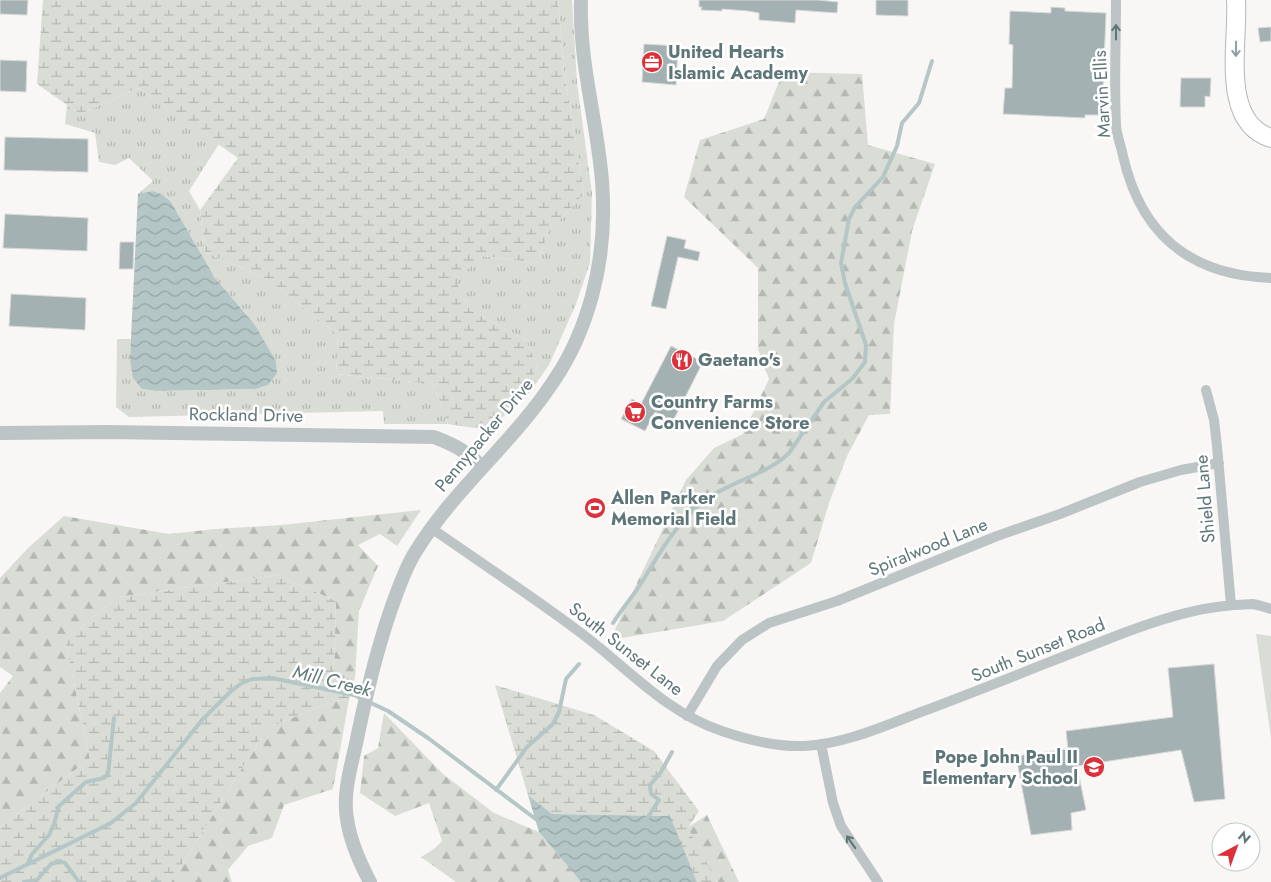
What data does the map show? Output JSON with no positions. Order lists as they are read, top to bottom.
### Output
{
  "streets": {
    "street": [
      "Marvin Ellis",
      "Rockland Drive",
      "Pennypacker Drive",
      "Shield Lane",
      "Spiralwood Lane",
      "South Sunset Lane",
      "South Sunset Road"
    ]
  },
  "crossings": [
    ["Rockland Drive", "Pennypacker Drive"],
    ["Pennypacker Drive", "South Sunset Lane"],
    ["Shield Lane", "Spiralwood Lane"],
    ["Shield Lane", "South Sunset Road"],
    ["Spiralwood Lane", "South Sunset Lane"],
    ["South Sunset Lane", "South Sunset Road"]
  ],
  "one_way": ["Marvin Ellis"],
  "water": ["Mill Creek"],
  "places": {
    "office": ["United Hearts Islamic Academy"],
    "restaurant": ["Gaetano's"],
    "supermarket": ["Country Farms Convenience Store"],
    "sports": ["Allen Parker Memorial Field"],
    "school or university": ["Pope John Paul II Elementary School"]
  },
  "north": "top right"
}
